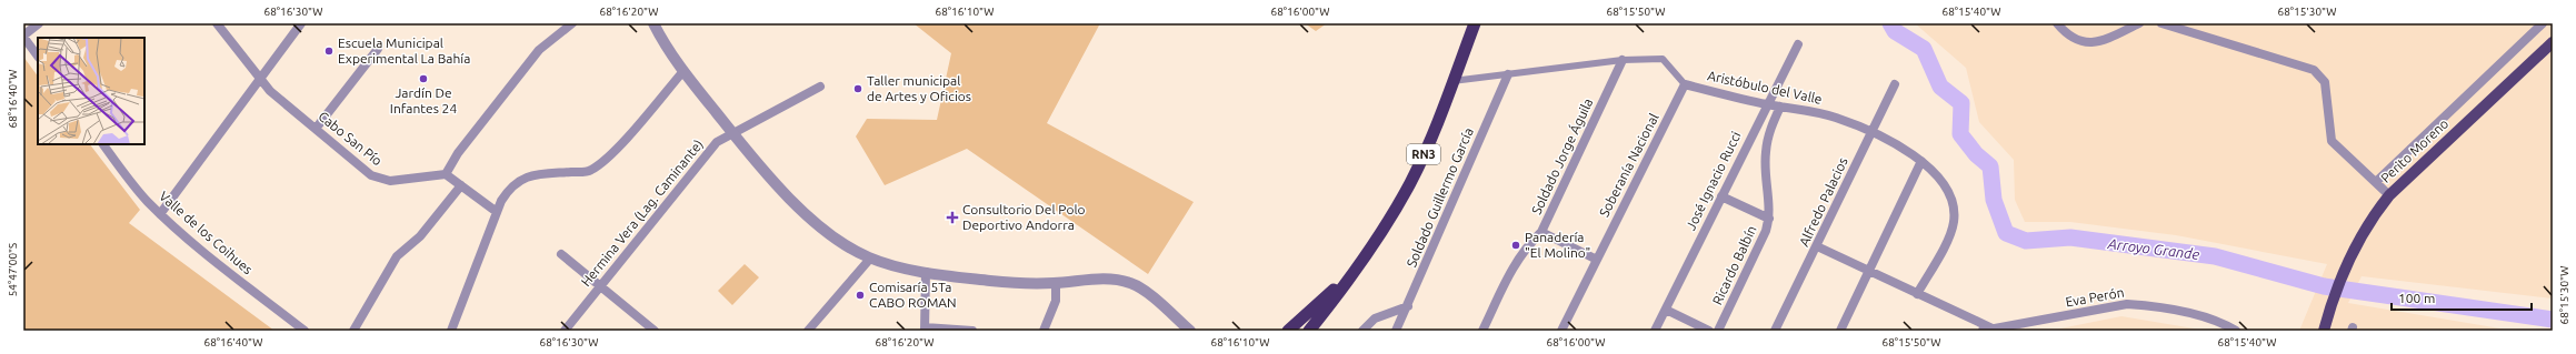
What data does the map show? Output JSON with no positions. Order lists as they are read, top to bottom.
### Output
{
  "streets": {
    "highway": ["RN3"],
    "main road": ["Perito Moreno"],
    "street": [
      "Aristóbulo del Valle",
      "Cabo San Pío",
      "Soldado Jorge Águila",
      "Soberanía Nacional",
      "José Ignacio Rucci",
      "Soldado Guillermo García",
      "Alfredo Palacios",
      "Hermina Vera (Lag. Caminante)",
      "Valle de los Coihues",
      "Ricardo Balbín",
      "Eva Perón"
    ]
  },
  "crossings": [
    ["Aristóbulo del Valle", "Soberanía Nacional"],
    ["Aristóbulo del Valle", "José Ignacio Rucci"],
    ["Aristóbulo del Valle", "Alfredo Palacios"],
    ["Aristóbulo del Valle", "Ricardo Balbín"]
  ],
  "water": ["Arroyo Grande"],
  "places": {
    "other": [
      "Escuela Municipal Experimental La Bahía",
      "Jardín De Infantes 24",
      "Taller municipal de Artes y Oficios",
      "Panadería \"El Molino\"",
      "Comisaría 5Ta CABO ROMAN"
    ],
    "health": ["Consultorio Del Polo Deportivo Andorra"]
  },
  "scale_bar": "100 m",
  "coordinates": [
    "68°16'30\"W",
    "68°16'20\"W",
    "68°16'10\"W",
    "68°16'00\"W",
    "68°15'50\"W",
    "68°15'40\"W",
    "68°15'30\"W",
    "68°16'40\"W",
    "54°47'00\"S"
  ]
}
